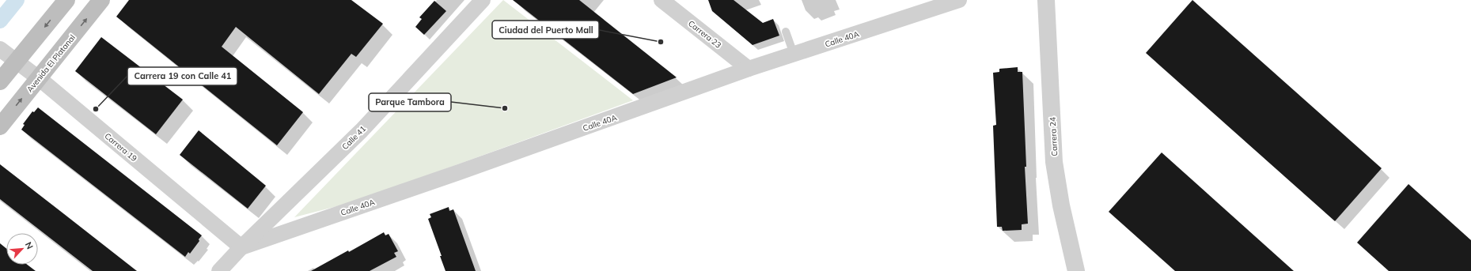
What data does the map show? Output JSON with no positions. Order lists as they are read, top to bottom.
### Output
{
  "streets": {
    "main road": ["Avenida El Platanal"],
    "street": [
      "Carrera 23",
      "Calle 40A",
      "Carrera 24",
      "Calle 41",
      "Carrera 19"
    ]
  },
  "crossings": [
    ["Carrera 23", "Calle 40A"],
    ["Calle 40A", "Calle 41"],
    ["Calle 40A", "Carrera 19"],
    ["Avenida El Platanal", "Carrera 19"],
    ["Calle 41", "Carrera 19"]
  ],
  "places": ["Ciudad del Puerto Mall", "Parque Tambora", "Carrera 19 con Calle 41"],
  "north": "top right"
}
